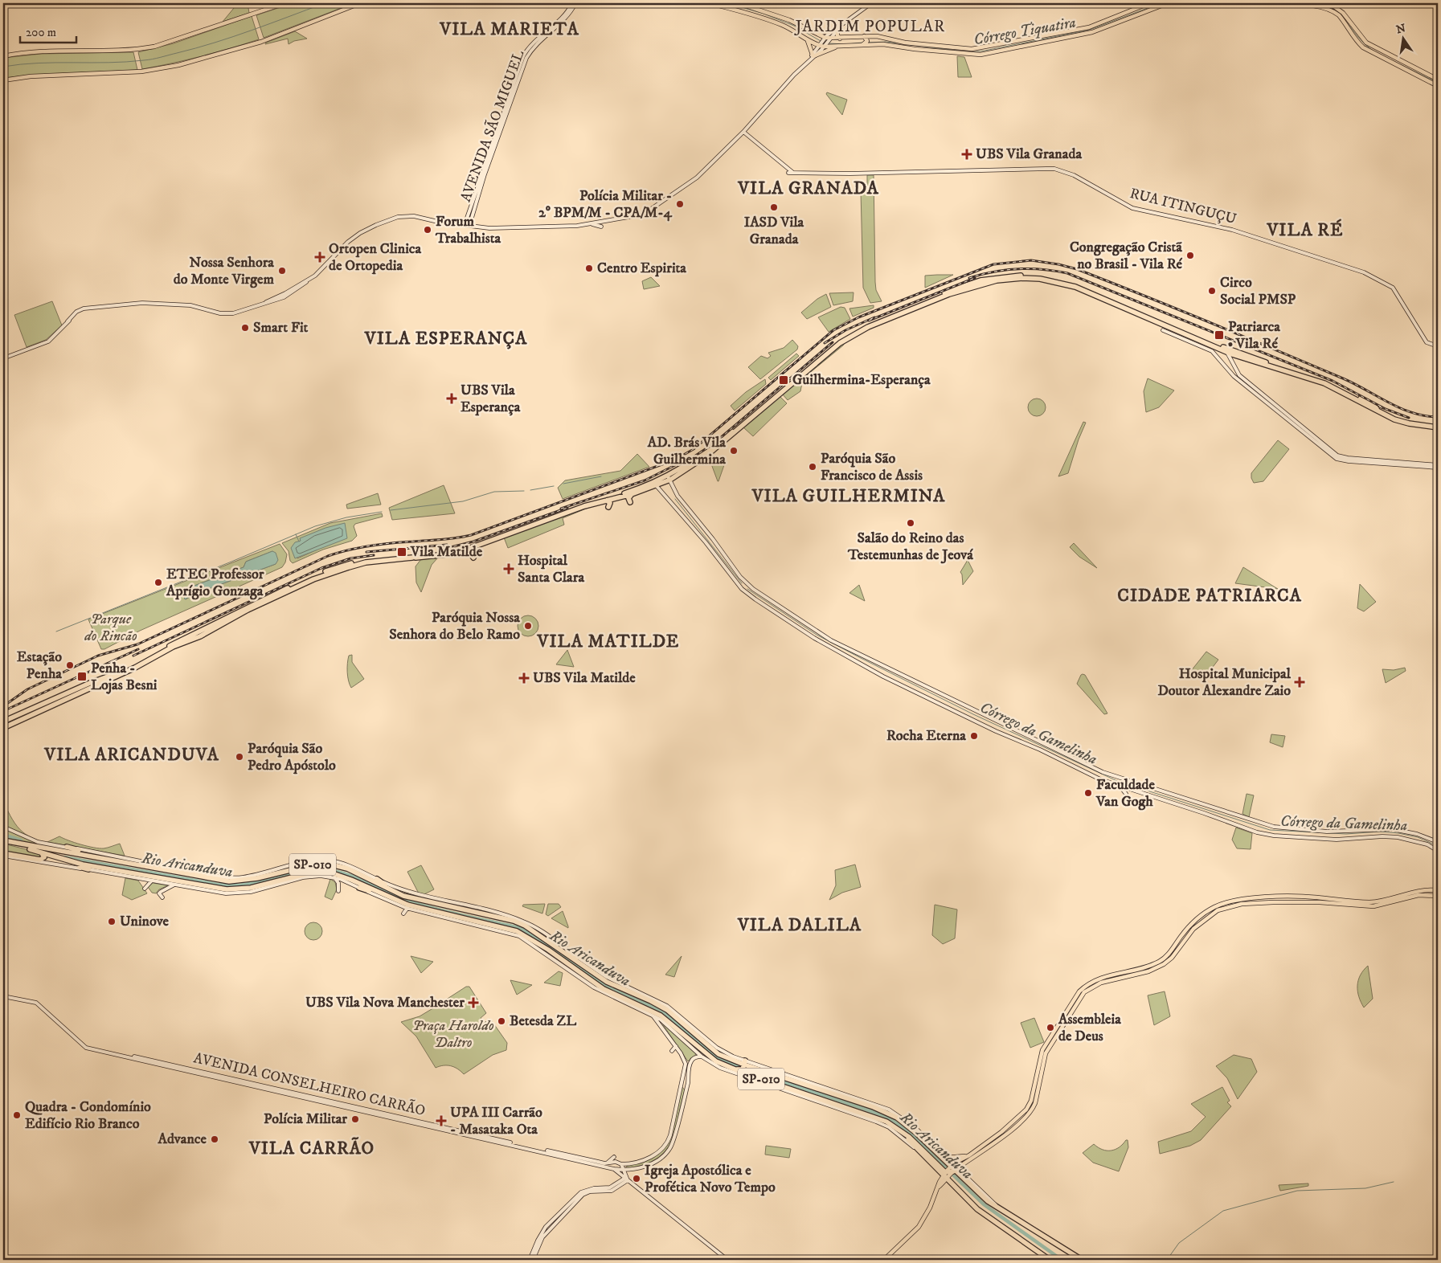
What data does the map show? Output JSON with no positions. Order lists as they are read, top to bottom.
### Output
{
  "streets": {
    "highway": ["SP-010"],
    "main road": ["AVENIDA SÃO MIGUEL", "RUA ITINGUÇU", "AVENIDA CONSELHEIRO CARRÃO"]
  },
  "districts": [
    "JARDIM POPULAR",
    "VILA MARIETA",
    "VILA GRANADA",
    "VILA RÉ",
    "VILA ESPERANÇA",
    "VILA GUILHERMINA",
    "CIDADE PATRIARCA",
    "VILA MATILDE",
    "VILA ARICANDUVA",
    "VILA DALILA",
    "VILA CARRÃO"
  ],
  "water": ["Córrego Tiquatira", "Córrego da Gamelinha", "Rio Aricanduva"],
  "parks": ["Parque do Rincão", "Praça Haroldo Daltro"],
  "places": {
    "health": [
      "UBS Vila Granada",
      "Ortopen Clinica de Ortopedia",
      "UBS Vila Esperança",
      "Hospital Santa Clara",
      "UBS Vila Matilde",
      "Hospital Municipal Doutor Alexandre Zaio",
      "UBS Vila Nova Manchester",
      "UPA III Carrão - Masataka Ota"
    ],
    "other": [
      "Polícia Militar - 2º BPM/M - CPA/M-4",
      "IASD Vila Granada",
      "Forum Trabalhista",
      "Congregação Cristã no Brasil - Vila Ré",
      "Centro Espirita",
      "Nossa Senhora do Monte Virgem",
      "Circo Social PMSP",
      "Smart Fit",
      "AD. Brás Vila Guilhermina",
      "Paróquia São Francisco de Assis",
      "Salão do Reino das Testemunhas de Jeová",
      "ETEC Professor Aprígio Gonzaga",
      "Paróquia Nossa Senhora do Belo Ramo",
      "Estação Penha",
      "Rocha Eterna",
      "Paróquia São Pedro Apóstolo",
      "Faculdade Van Gogh",
      "Uninove",
      "Betesda ZL",
      "Assembleia de Deus",
      "Quadra - Condomínio Edifício Rio Branco",
      "Polícia Militar",
      "Advance",
      "Igreja Apostólica e Profética Novo Tempo"
    ],
    "transit": [
      "Patriarca • Vila Ré",
      "Guilhermina-Esperança",
      "Vila Matilde",
      "Penha - Lojas Besni"
    ]
  },
  "scale_bar": "200 m",
  "north": "top"
}
